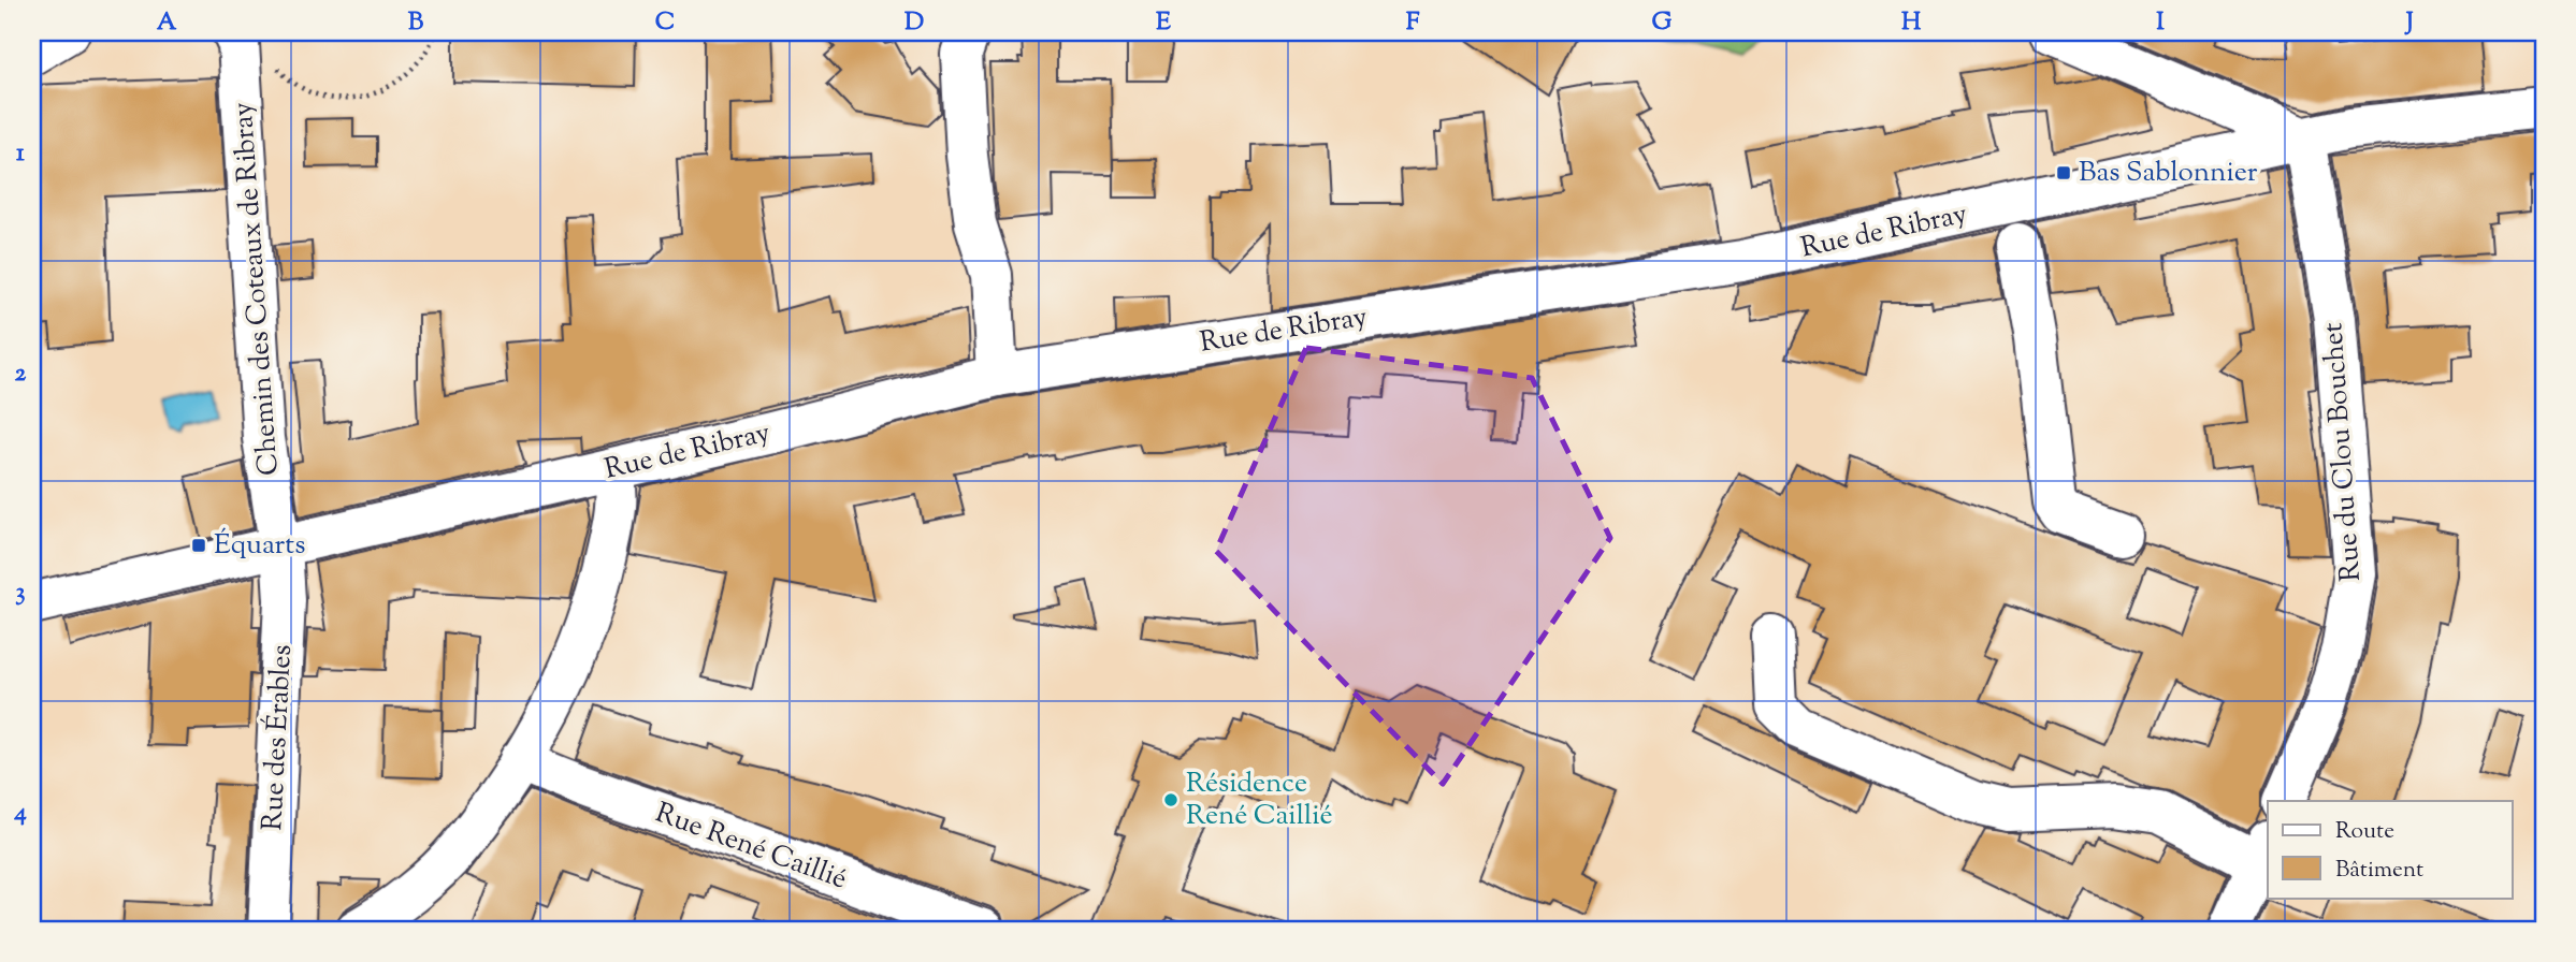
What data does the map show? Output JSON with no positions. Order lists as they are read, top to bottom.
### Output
{
  "streets": {
    "street": [
      "Rue de Ribray",
      "Chemin des Coteaux de Ribray",
      "Rue du Clou Bouchet",
      "Rue des Érables",
      "Rue René Caillié"
    ]
  },
  "crossings": [
    ["Rue de Ribray", "Chemin des Coteaux de Ribray"],
    ["Rue de Ribray", "Rue du Clou Bouchet"],
    ["Rue de Ribray", "Rue des Érables"],
    ["Chemin des Coteaux de Ribray", "Rue des Érables"]
  ],
  "places": {
    "transit": ["Bas Sablonnier", "Équarts"],
    "other": ["Résidence René Caillié"]
  },
  "legend": ["Route", "Bâtiment"],
  "grid": {
    "columns": [
      "A",
      "B",
      "C",
      "D",
      "E",
      "F",
      "G",
      "H",
      "I",
      "J"
    ],
    "rows": [
      "1",
      "2",
      "3",
      "4"
    ]
  }
}
